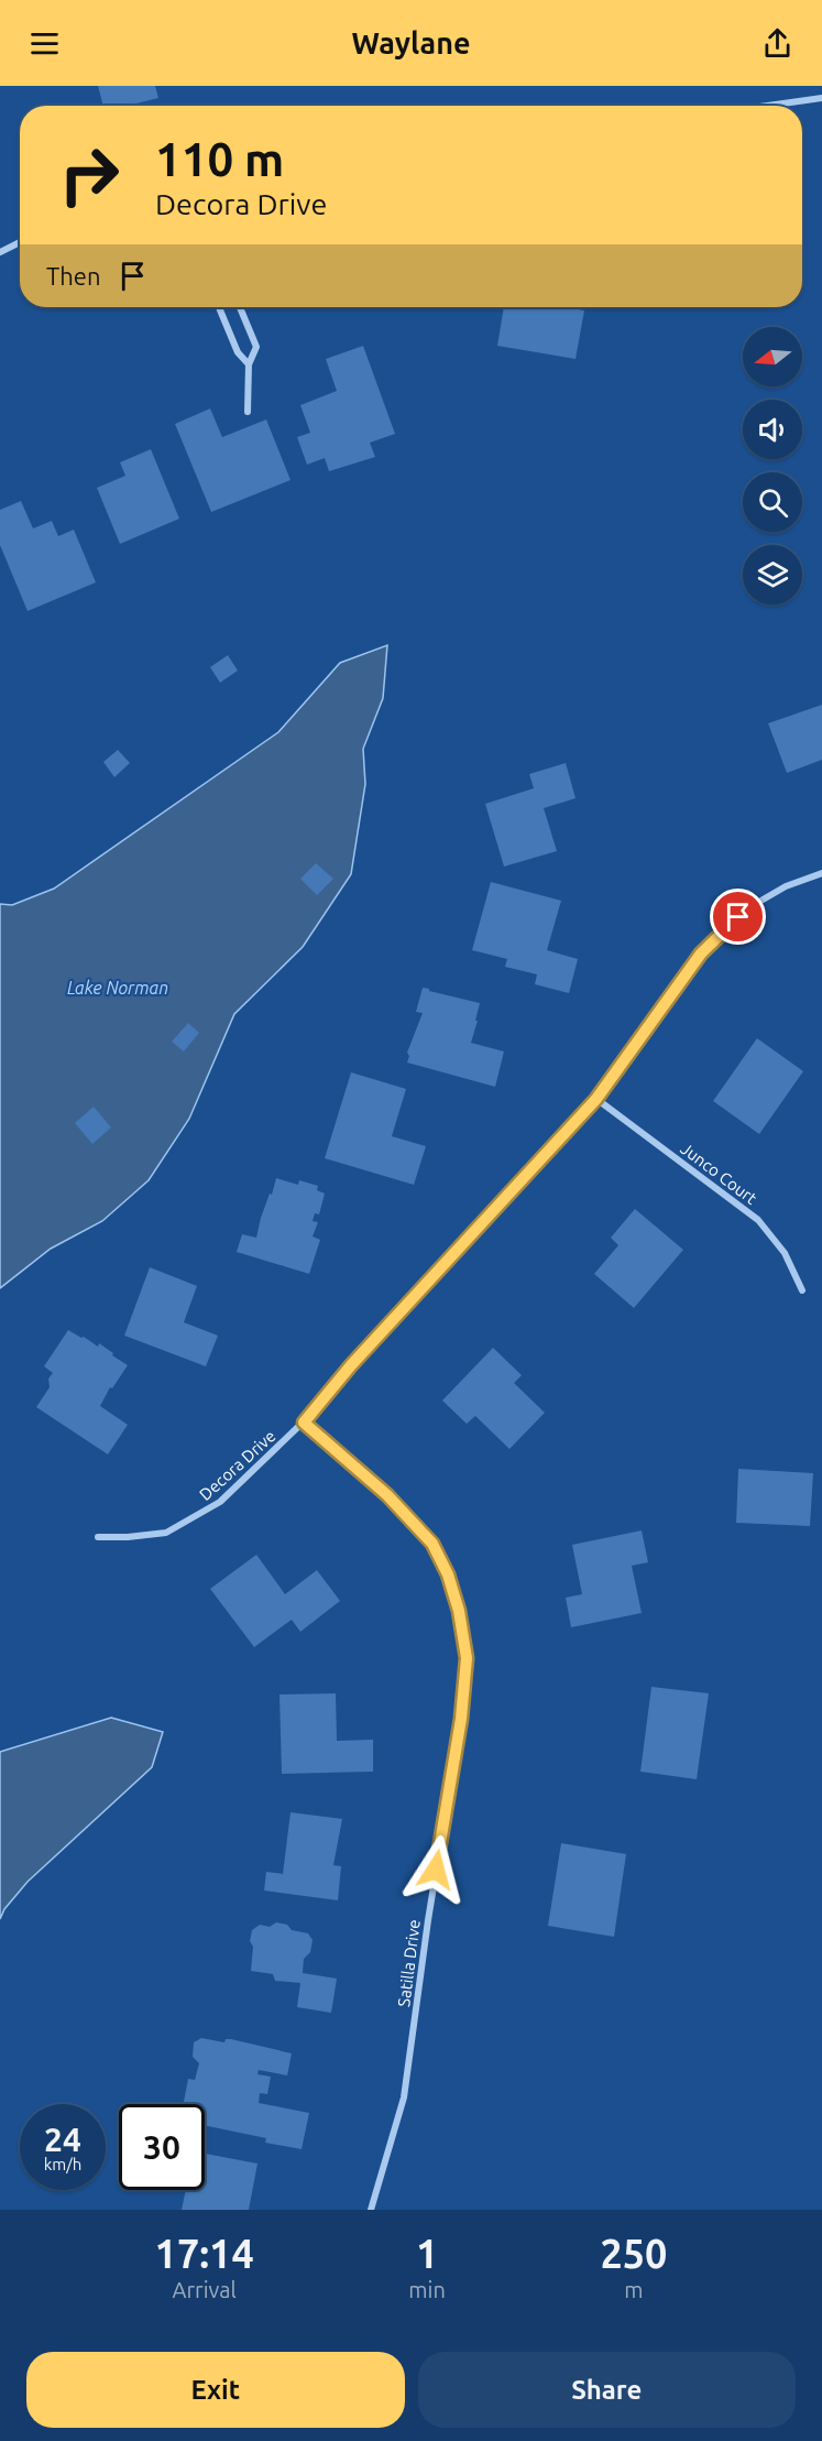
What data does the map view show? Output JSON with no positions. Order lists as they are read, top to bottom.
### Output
{
  "streets": {
    "street": ["Junco Court", "Decora Drive", "Satilla Drive"]
  },
  "crossings": [
    ["Junco Court", "Decora Drive"],
    ["Decora Drive", "Satilla Drive"]
  ],
  "water": ["Lake Norman"],
  "north": "left",
  "page": {
    "header": "Waylane",
    "turn": ["110 m", "Decora Drive"],
    "then": "Then",
    "speed": "24 km/h",
    "limit": "30",
    "eta": [
      "17:14",
      "Arrival",
      "1",
      "min",
      "250",
      "m"
    ],
    "buttons": ["Exit", "Share"]
  }
}
